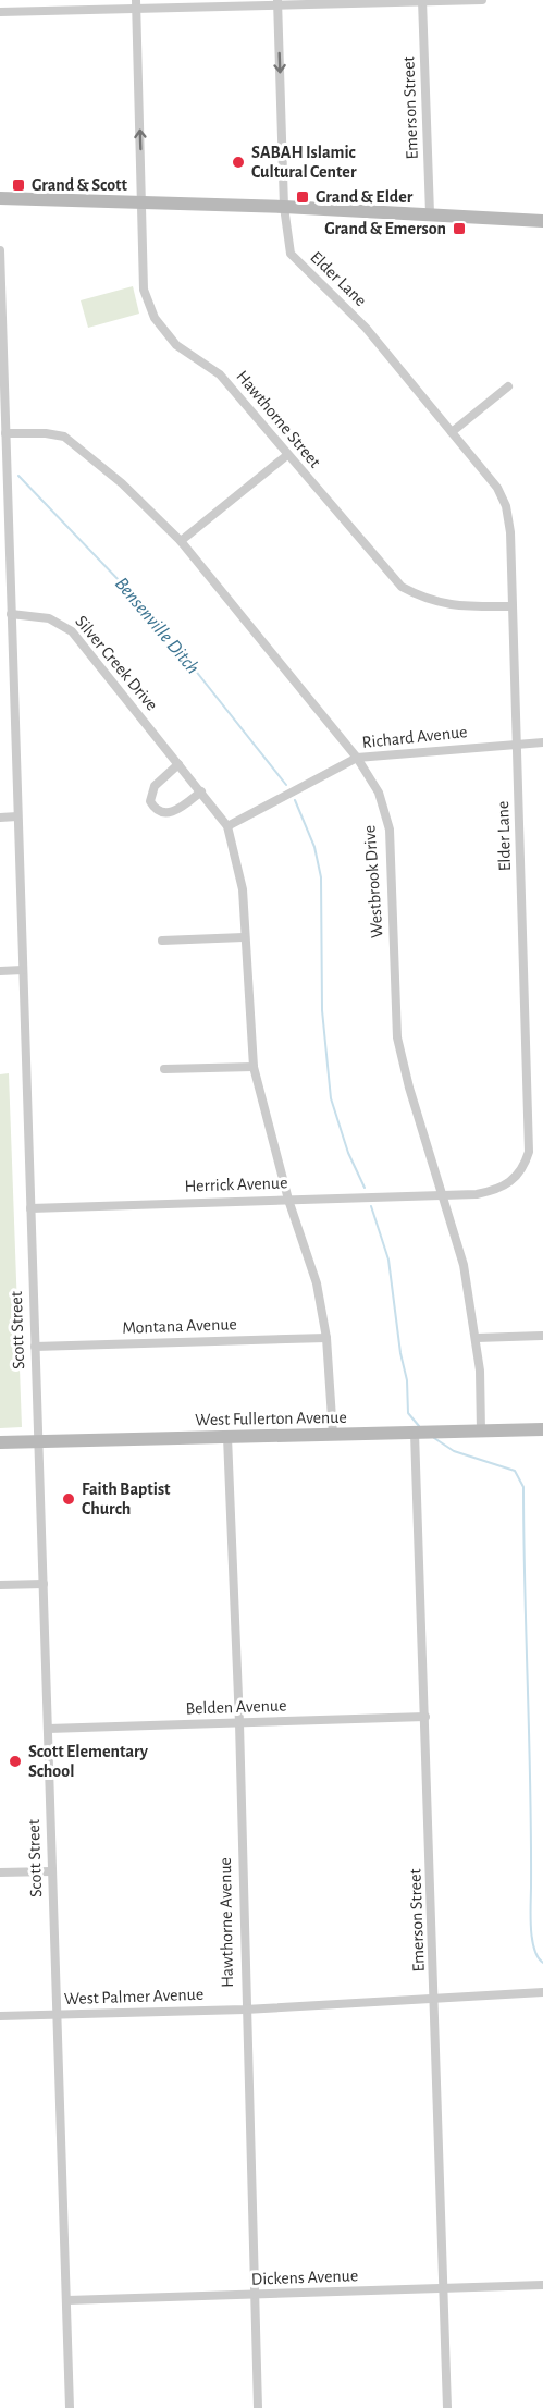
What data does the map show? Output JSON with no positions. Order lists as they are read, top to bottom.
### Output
{
  "streets": {
    "main road": ["West Fullerton Avenue"],
    "street": [
      "Emerson Street",
      "Elder Lane",
      "Hawthorne Street",
      "Silver Creek Drive",
      "Richard Avenue",
      "Westbrook Drive",
      "Herrick Avenue",
      "Montana Avenue",
      "Scott Street",
      "Belden Avenue",
      "Hawthorne Avenue",
      "West Palmer Avenue",
      "Dickens Avenue"
    ]
  },
  "crossings": [
    ["Emerson Street", "West Fullerton Avenue"],
    ["Emerson Street", "Belden Avenue"],
    ["Emerson Street", "West Palmer Avenue"],
    ["Emerson Street", "Dickens Avenue"],
    ["Elder Lane", "Hawthorne Street"],
    ["Elder Lane", "Richard Avenue"],
    ["Elder Lane", "Westbrook Drive"],
    ["Elder Lane", "Herrick Avenue"],
    ["Silver Creek Drive", "Richard Avenue"],
    ["Silver Creek Drive", "Herrick Avenue"],
    ["Silver Creek Drive", "Montana Avenue"],
    ["Silver Creek Drive", "Scott Street"],
    ["Silver Creek Drive", "West Fullerton Avenue"],
    ["Richard Avenue", "Westbrook Drive"],
    ["Westbrook Drive", "Herrick Avenue"],
    ["Westbrook Drive", "Scott Street"],
    ["Westbrook Drive", "West Fullerton Avenue"],
    ["Herrick Avenue", "Scott Street"],
    ["Montana Avenue", "Scott Street"],
    ["Scott Street", "West Fullerton Avenue"],
    ["Scott Street", "Belden Avenue"],
    ["Scott Street", "West Palmer Avenue"],
    ["Scott Street", "Dickens Avenue"],
    ["West Fullerton Avenue", "Hawthorne Avenue"],
    ["Belden Avenue", "Hawthorne Avenue"],
    ["Hawthorne Avenue", "West Palmer Avenue"],
    ["Hawthorne Avenue", "Dickens Avenue"]
  ],
  "water": ["Bensenville Ditch"],
  "places": {
    "other": ["SABAH Islamic Cultural Center", "Faith Baptist Church", "Scott Elementary School"],
    "transit": ["Grand & Scott", "Grand & Elder", "Grand & Emerson"]
  }
}
